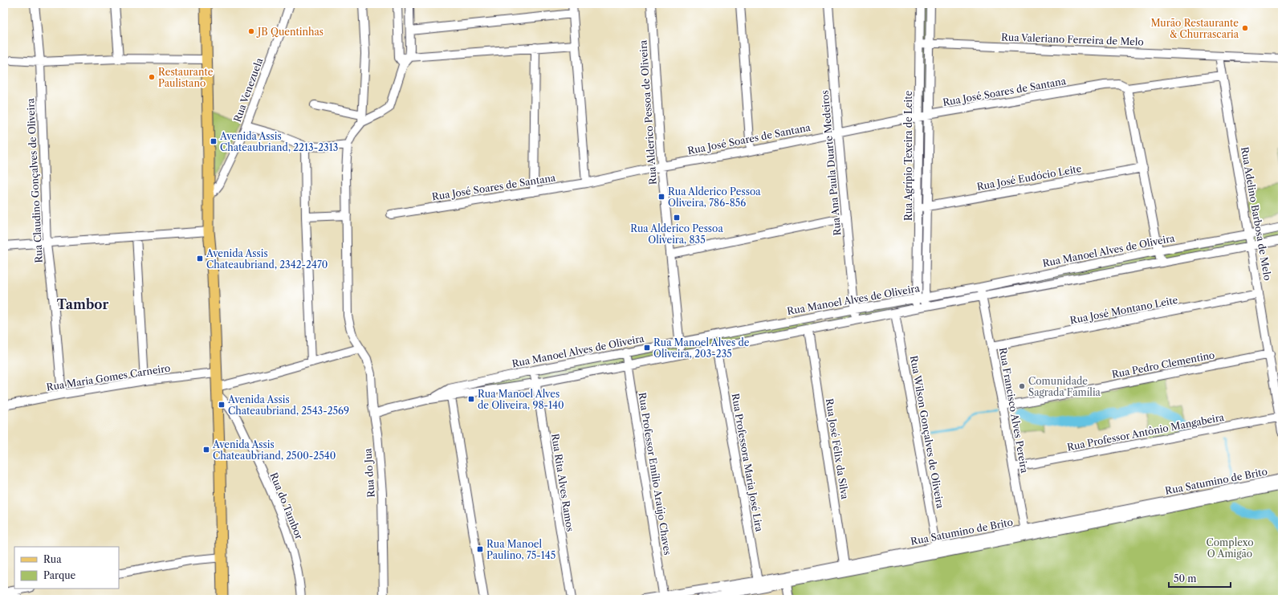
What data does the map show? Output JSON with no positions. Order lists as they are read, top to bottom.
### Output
{
  "streets": {
    "street": [
      "Rua Valeriano Ferreira de Melo",
      "Rua Venezuela",
      "Rua José Soares de Santana",
      "Rua Alderico Pessoa de Oliveira",
      "Rua Agrípio Texeira de Leite",
      "Rua Ana Paula Duarte Medeiros",
      "Rua José Eudócio Leite",
      "Rua Claudino Gonçalves de Oliveira",
      "Rua Adelino Barbosa de Melo",
      "Rua Manoel Alves de Oliveira",
      "Rua José Montano Leite",
      "Rua Pedro Clementino",
      "Rua Maria Gomes Carneiro",
      "Rua Francisco Alves Pereira",
      "Rua Wilson Gonçalves de Oliveira",
      "Rua Professor Antônio Mangabeira",
      "Rua José Félix da Silva",
      "Rua Professora Maria José Lira",
      "Rua do Jua",
      "Rua Professor Emílio Araújo Chaves",
      "Rua Satumino de Brito",
      "Rua Rita Alves Ramos",
      "Rua do Tambor"
    ]
  },
  "crossings": [
    ["Rua Valeriano Ferreira de Melo", "Rua Agrípio Texeira de Leite"],
    ["Rua Valeriano Ferreira de Melo", "Rua Adelino Barbosa de Melo"],
    ["Rua José Soares de Santana", "Rua Alderico Pessoa de Oliveira"],
    ["Rua José Soares de Santana", "Rua Agrípio Texeira de Leite"],
    ["Rua José Soares de Santana", "Rua Ana Paula Duarte Medeiros"],
    ["Rua Alderico Pessoa de Oliveira", "Rua Manoel Alves de Oliveira"],
    ["Rua Agrípio Texeira de Leite", "Rua José Eudócio Leite"],
    ["Rua Agrípio Texeira de Leite", "Rua Manoel Alves de Oliveira"],
    ["Rua Ana Paula Duarte Medeiros", "Rua Manoel Alves de Oliveira"],
    ["Rua Claudino Gonçalves de Oliveira", "Rua Maria Gomes Carneiro"],
    ["Rua Adelino Barbosa de Melo", "Rua Manoel Alves de Oliveira"],
    ["Rua Adelino Barbosa de Melo", "Rua José Montano Leite"],
    ["Rua Adelino Barbosa de Melo", "Rua Pedro Clementino"],
    ["Rua Adelino Barbosa de Melo", "Rua Professor Antônio Mangabeira"],
    ["Rua Manoel Alves de Oliveira", "Rua Francisco Alves Pereira"],
    ["Rua Manoel Alves de Oliveira", "Rua Wilson Gonçalves de Oliveira"],
    ["Rua Manoel Alves de Oliveira", "Rua José Félix da Silva"],
    ["Rua Manoel Alves de Oliveira", "Rua Professora Maria José Lira"],
    ["Rua Manoel Alves de Oliveira", "Rua do Jua"],
    ["Rua Manoel Alves de Oliveira", "Rua Professor Emílio Araújo Chaves"],
    ["Rua Manoel Alves de Oliveira", "Rua Rita Alves Ramos"],
    ["Rua José Montano Leite", "Rua Francisco Alves Pereira"],
    ["Rua Pedro Clementino", "Rua Francisco Alves Pereira"],
    ["Rua Francisco Alves Pereira", "Rua Professor Antônio Mangabeira"],
    ["Rua Francisco Alves Pereira", "Rua Satumino de Brito"],
    ["Rua Wilson Gonçalves de Oliveira", "Rua Satumino de Brito"],
    ["Rua José Félix da Silva", "Rua Satumino de Brito"],
    ["Rua Professora Maria José Lira", "Rua Satumino de Brito"],
    ["Rua Professor Emílio Araújo Chaves", "Rua Satumino de Brito"]
  ],
  "districts": ["Tambor"],
  "parks": ["Complexo O Amigão"],
  "places": {
    "other": [
      "Murão Restaurante & Churrascaria",
      "JB Quentinhas",
      "Restaurante Paulistano",
      "Comunidade Sagrada Família"
    ],
    "transit": [
      "Avenida Assis Chateaubriand, 2213-2313",
      "Rua Alderico Pessoa Oliveira, 786-856",
      "Rua Alderico Pessoa Oliveira, 835",
      "Avenida Assis Chateaubriand, 2342-2470",
      "Rua Manoel Alves de Oliveira, 203-235",
      "Rua Manoel Alves de Oliveira, 98-140",
      "Avenida Assis Chateaubriand, 2543-2569",
      "Avenida Assis Chateaubriand, 2500-2540",
      "Rua Manoel Paulino, 75-145"
    ]
  },
  "legend": ["Rua", "Parque"],
  "scale_bar": "50 m"
}
